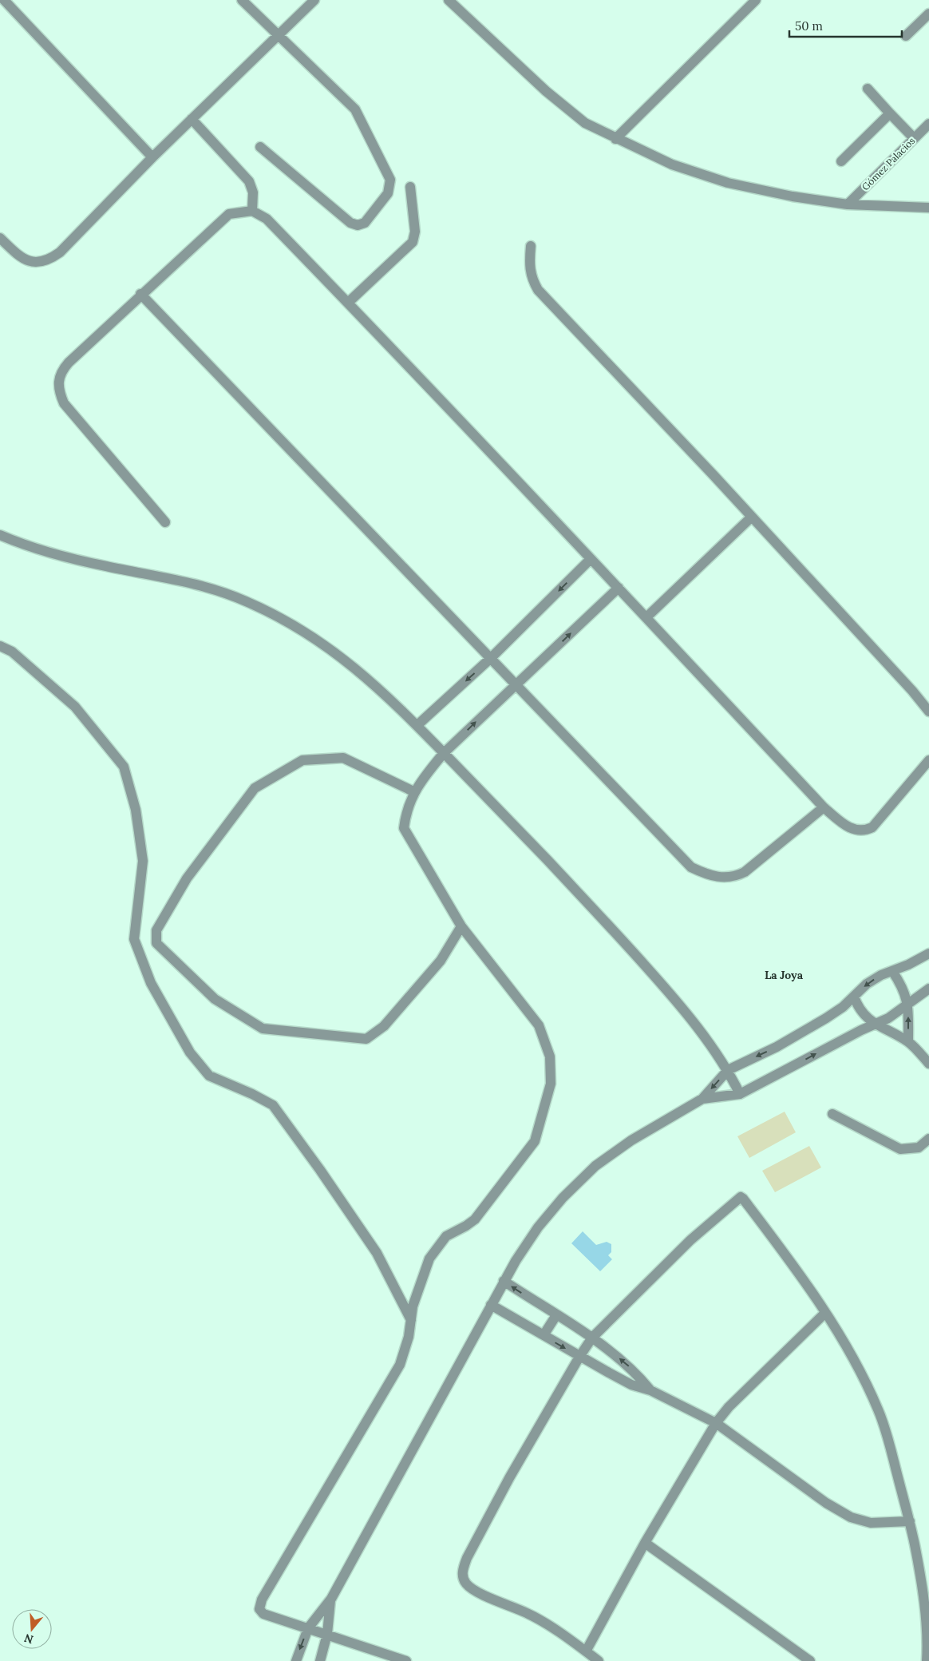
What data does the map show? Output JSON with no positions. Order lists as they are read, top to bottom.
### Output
{
  "streets": {
    "street": ["Gómez Palacios"]
  },
  "districts": ["La Joya"],
  "scale_bar": "50 m",
  "north": "bottom"
}
